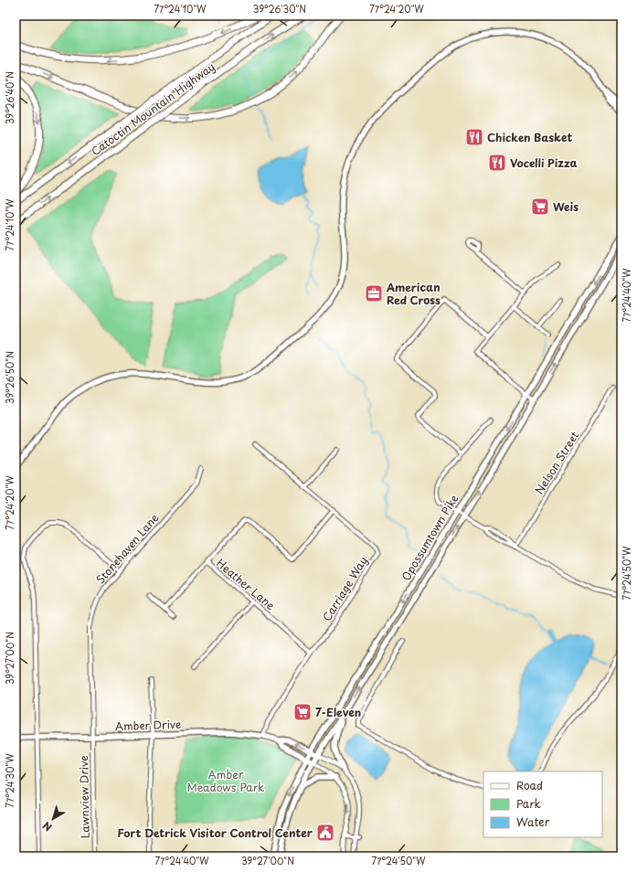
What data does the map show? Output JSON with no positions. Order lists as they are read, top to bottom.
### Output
{
  "streets": {
    "highway": ["Catoctin Mountain Highway"],
    "main road": ["Opossumtown Pike", "Amber Drive"],
    "street": [
      "Nelson Street",
      "Stonehaven Lane",
      "Heather Lane",
      "Carriage Way",
      "Lawnview Drive"
    ]
  },
  "crossings": [
    ["Opossumtown Pike", "Amber Drive"],
    ["Stonehaven Lane", "Amber Drive"],
    ["Stonehaven Lane", "Lawnview Drive"],
    ["Heather Lane", "Carriage Way"],
    ["Carriage Way", "Amber Drive"],
    ["Amber Drive", "Lawnview Drive"]
  ],
  "parks": ["Amber Meadows Park"],
  "places": {
    "restaurant": ["Chicken Basket", "Vocelli Pizza"],
    "supermarket": ["Weis", "7-Eleven"],
    "office": ["American Red Cross"],
    "public building": ["Fort Detrick Visitor Control Center"]
  },
  "legend": ["Road", "Park", "Water"],
  "north": "bottom left",
  "coordinates": [
    "77°24'10\"W",
    "39°26'30\"N",
    "77°24'20\"W",
    "39°26'40\"N",
    "77°24'40\"W",
    "39°26'50\"N",
    "77°24'50\"W",
    "39°27'00\"N",
    "77°24'30\"W"
  ]
}
